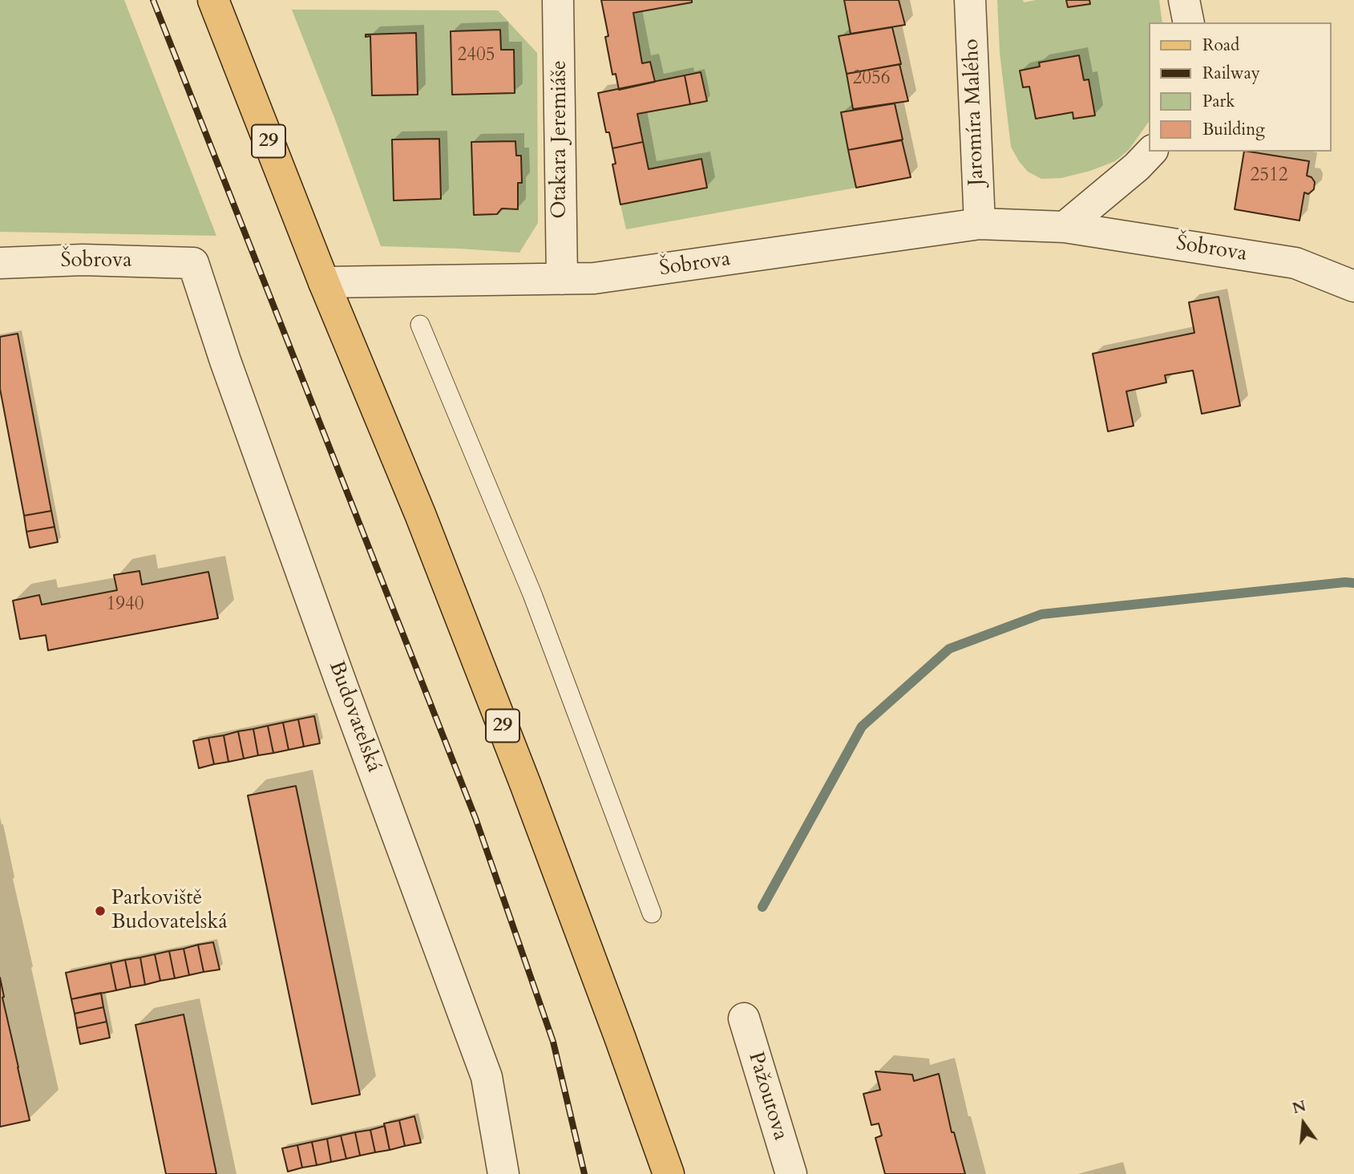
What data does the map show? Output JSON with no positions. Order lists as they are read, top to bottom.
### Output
{
  "streets": {
    "main road": ["29"],
    "street": [
      "Jaromíra Malého",
      "Otakara Jeremiáše",
      "Šobrova",
      "Budovatelská",
      "Pažoutova"
    ]
  },
  "crossings": [
    ["Jaromíra Malého", "Šobrova"],
    ["Otakara Jeremiáše", "Šobrova"],
    ["29", "Šobrova"],
    ["Šobrova", "Budovatelská"]
  ],
  "places": ["Parkoviště Budovatelská"],
  "house_numbers": [
    "2405",
    "2056",
    "2512",
    "1940"
  ],
  "legend": [
    "Road",
    "Railway",
    "Park",
    "Building"
  ],
  "north": "top"
}
